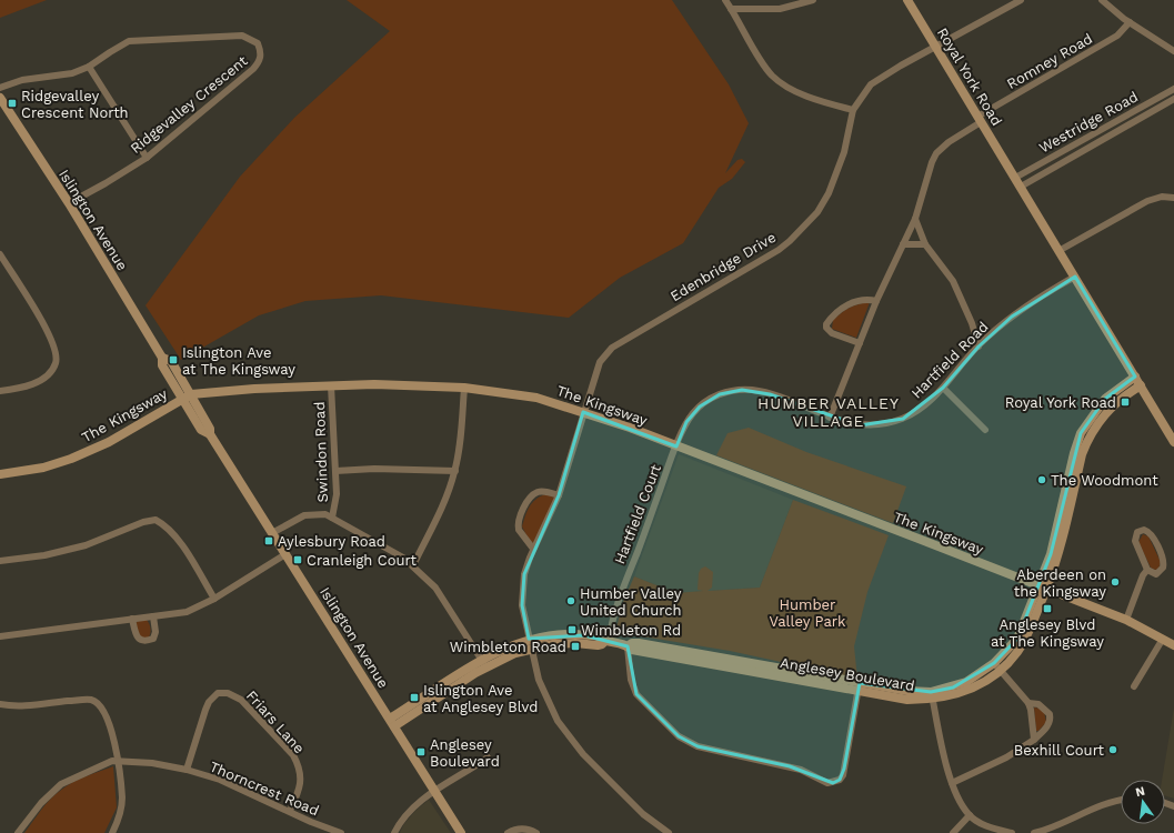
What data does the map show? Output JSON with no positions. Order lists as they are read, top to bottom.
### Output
{
  "streets": {
    "street": [
      "Romney Road",
      "Royal York Road",
      "Ridgevalley Crescent",
      "Westridge Road",
      "Islington Avenue",
      "Edenbridge Drive",
      "Hartfield Road",
      "The Kingsway",
      "Swindon Road",
      "Hartfield Court",
      "Anglesey Boulevard",
      "Friars Lane",
      "Thorncrest Road"
    ]
  },
  "crossings": [
    ["Romney Road", "Royal York Road"],
    ["Royal York Road", "Westridge Road"],
    ["Royal York Road", "Edenbridge Drive"],
    ["Royal York Road", "Hartfield Road"],
    ["Royal York Road", "Anglesey Boulevard"],
    ["Ridgevalley Crescent", "Islington Avenue"],
    ["Islington Avenue", "The Kingsway"],
    ["Islington Avenue", "Anglesey Boulevard"],
    ["Edenbridge Drive", "The Kingsway"],
    ["Hartfield Road", "The Kingsway"],
    ["Hartfield Road", "Hartfield Court"],
    ["The Kingsway", "Swindon Road"],
    ["The Kingsway", "Hartfield Court"],
    ["The Kingsway", "Anglesey Boulevard"],
    ["Hartfield Court", "Anglesey Boulevard"],
    ["Friars Lane", "Thorncrest Road"]
  ],
  "districts": ["HUMBER VALLEY VILLAGE"],
  "parks": ["Humber Valley Park"],
  "places": {
    "transit": [
      "Ridgevalley Crescent North",
      "Islington Ave at The Kingsway",
      "Royal York Road",
      "Aylesbury Road",
      "Cranleigh Court",
      "Anglesey Blvd at The Kingsway",
      "Wimbleton Rd",
      "Wimbleton Road",
      "Islington Ave at Anglesey Blvd",
      "Anglesey Boulevard"
    ],
    "other": [
      "The Woodmont",
      "Aberdeen on the Kingsway",
      "Humber Valley United Church",
      "Bexhill Court"
    ]
  },
  "north": "top"
}
